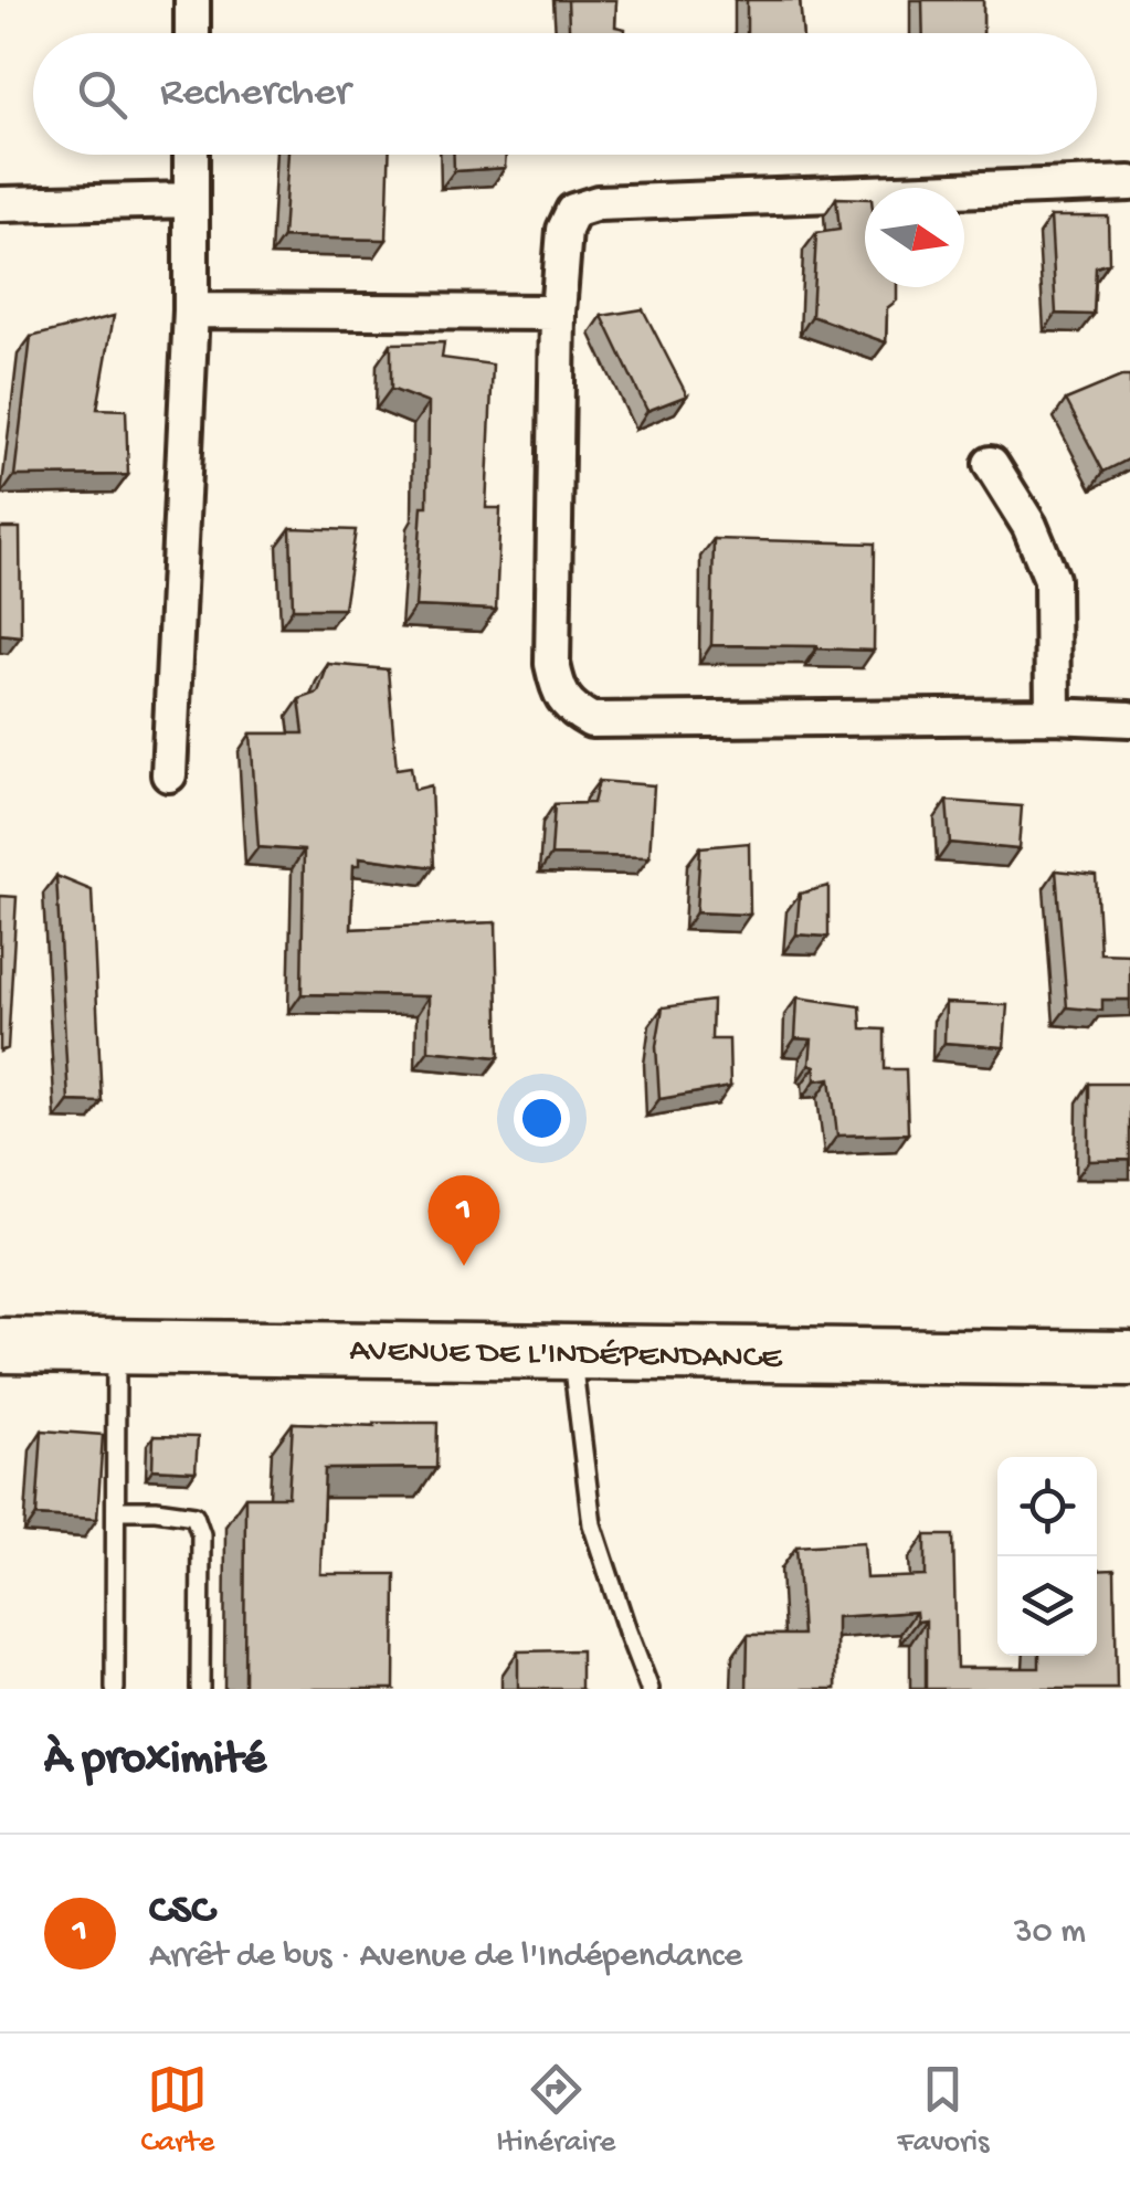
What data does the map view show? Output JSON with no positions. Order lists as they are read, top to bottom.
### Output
{
  "streets": {
    "main road": ["AVENUE DE L'INDÉPENDANCE"]
  },
  "north": "right",
  "page": {
    "search": "Rechercher",
    "pins": "1",
    "heading": "À proximité",
    "list": [
      {
        "mark": "1",
        "name": "CSC",
        "note": "Arrêt de bus · Avenue de l'Indépendance",
        "value": "30 m"
      }
    ],
    "nav": ["Carte", "Itinéraire", "Favoris"]
  }
}
